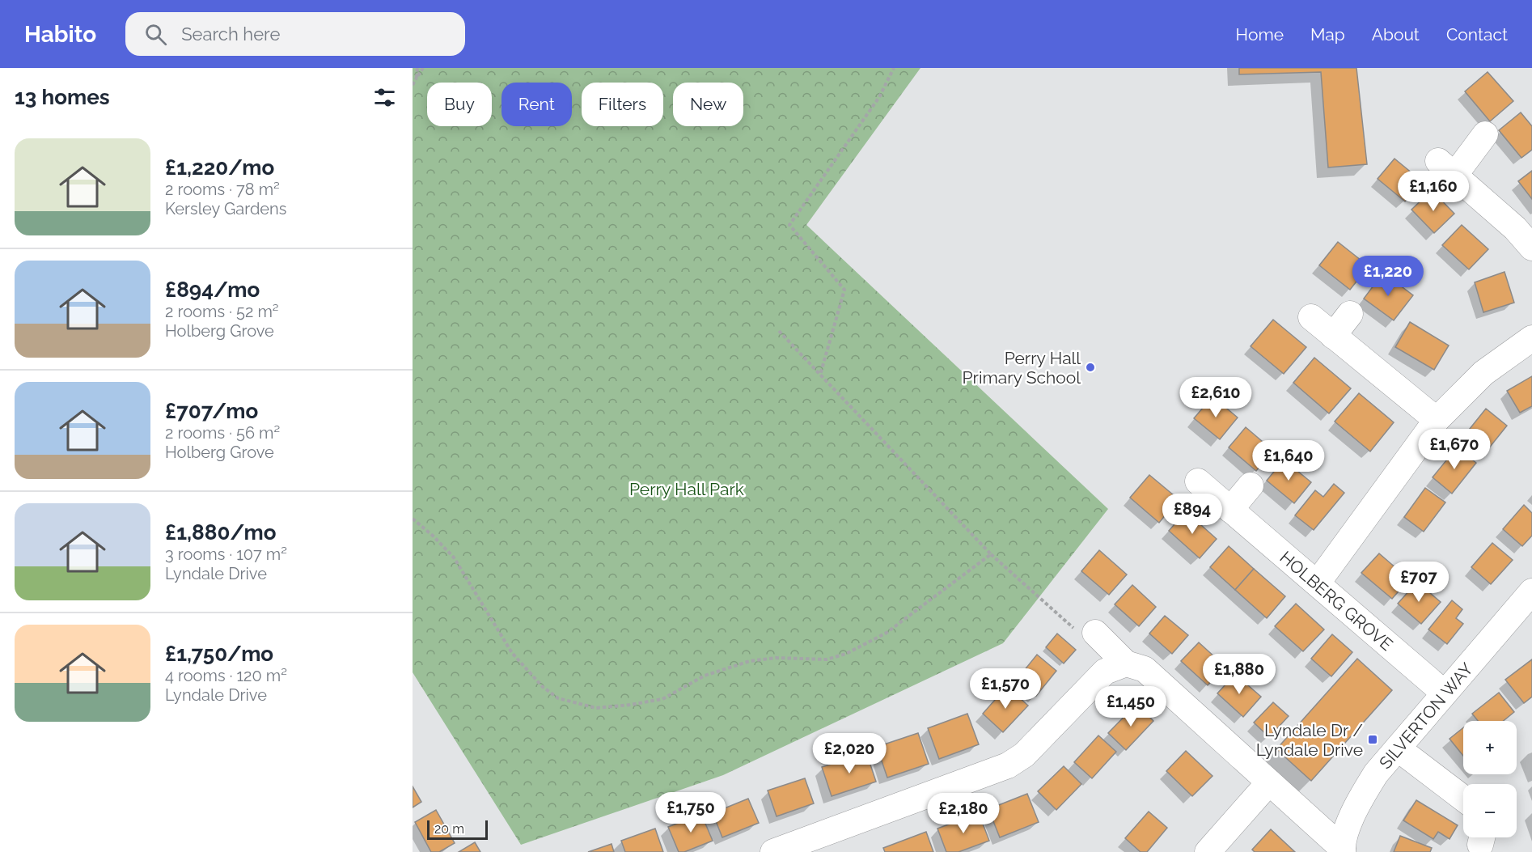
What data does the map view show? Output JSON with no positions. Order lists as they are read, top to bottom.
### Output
{
  "streets": {
    "street": ["HOLBERG GROVE", "SILVERTON WAY"]
  },
  "crossings": [
    ["HOLBERG GROVE", "SILVERTON WAY"]
  ],
  "parks": ["Perry Hall Park"],
  "places": {
    "other": ["Perry Hall Primary School"],
    "transit": ["Lyndale Dr / Lyndale Drive"]
  },
  "scale_bar": "20 m",
  "page": {
    "header": "Habito",
    "search": "Search here",
    "nav": [
      "Home",
      "Map",
      "About",
      "Contact"
    ],
    "heading": "13 homes",
    "chip": [
      "Buy",
      "Rent",
      "Filters",
      "New"
    ],
    "list": [
      {
        "name": "£1,220/mo",
        "note": "2 rooms · 78 m² · Kersley Gardens"
      },
      {
        "name": "£894/mo",
        "note": "2 rooms · 52 m² · Holberg Grove"
      },
      {
        "name": "£707/mo",
        "note": "2 rooms · 56 m² · Holberg Grove"
      },
      {
        "name": "£1,880/mo",
        "note": "3 rooms · 107 m² · Lyndale Drive"
      },
      {
        "name": "£1,750/mo",
        "note": "4 rooms · 120 m² · Lyndale Drive"
      }
    ],
    "price": [
      "£1,160",
      "£1,220",
      "£2,610",
      "£1,670",
      "£1,640",
      "£894",
      "£707",
      "£1,880",
      "£1,570",
      "£1,450",
      "£2,020",
      "£1,750",
      "£2,180"
    ],
    "map_buttons": ["+", "−"],
    "scale": "20 m"
  }
}
